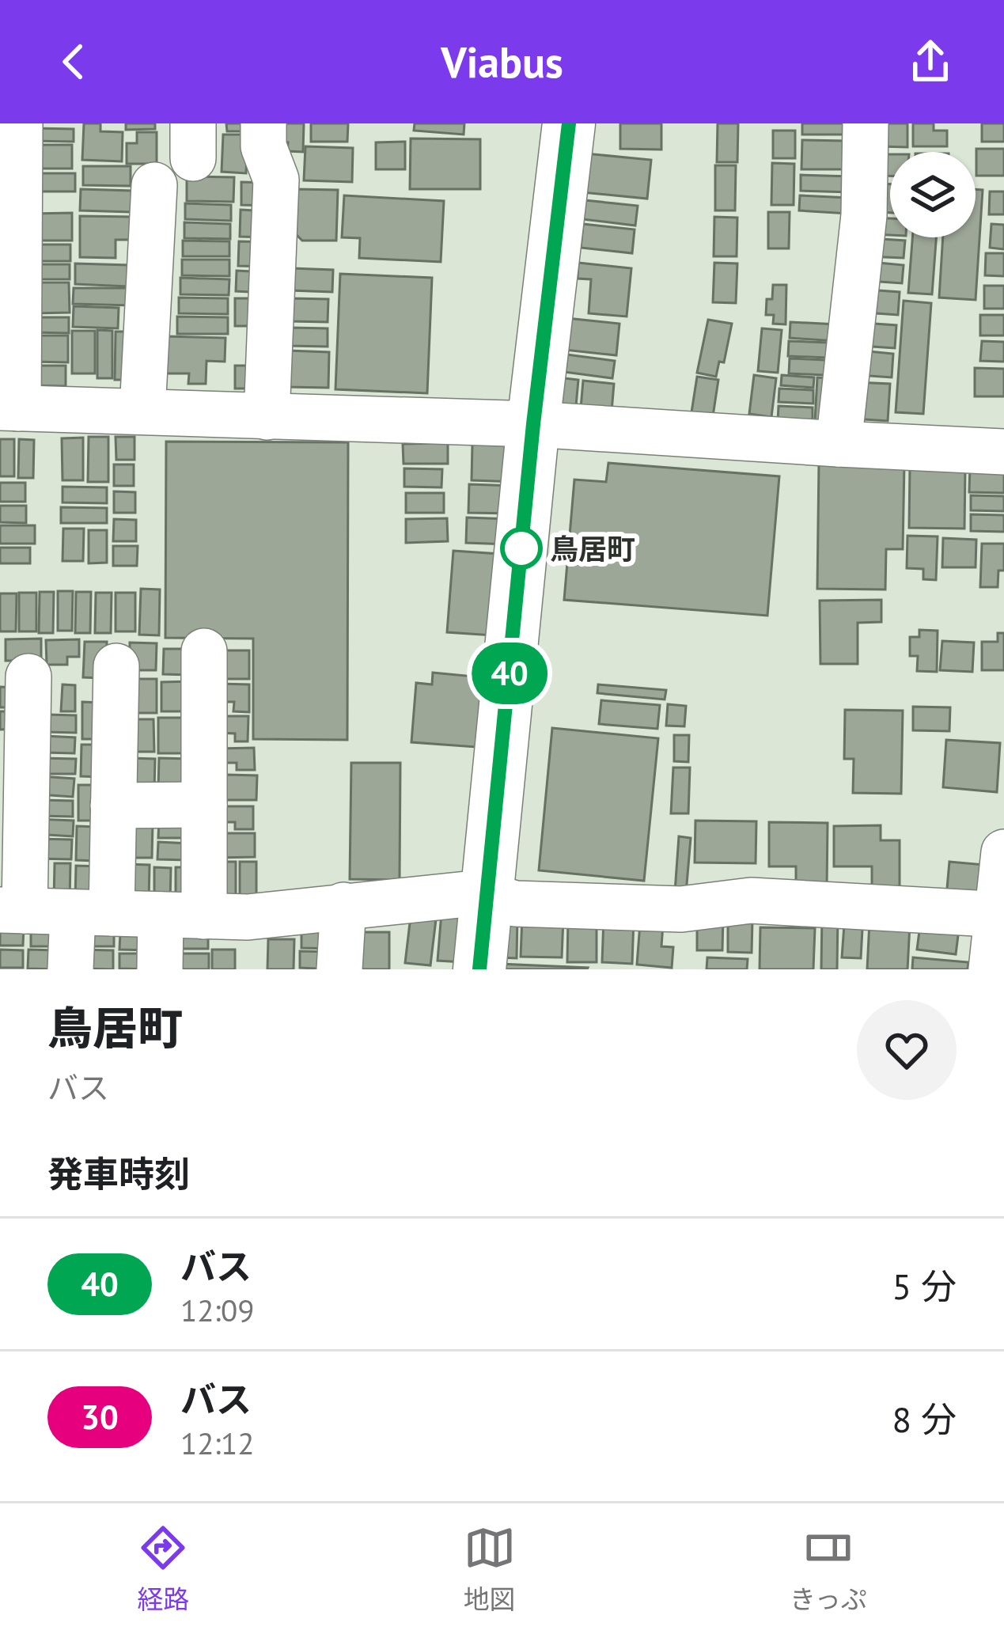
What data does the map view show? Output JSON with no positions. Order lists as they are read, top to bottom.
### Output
{
  "places": ["鳥居町"],
  "lines": ["bus line 40"],
  "page": {
    "header": "Viabus",
    "on_map": "40",
    "heading": [
      ["鳥居町", "バス"],
      "発車時刻"
    ],
    "list": [
      {
        "mark": "40",
        "name": "バス",
        "note": "12:09",
        "value": "5 分"
      },
      {
        "mark": "30",
        "name": "バス",
        "note": "12:12",
        "value": "8 分"
      }
    ],
    "tabs": ["経路", "地図", "きっぷ"]
  }
}
